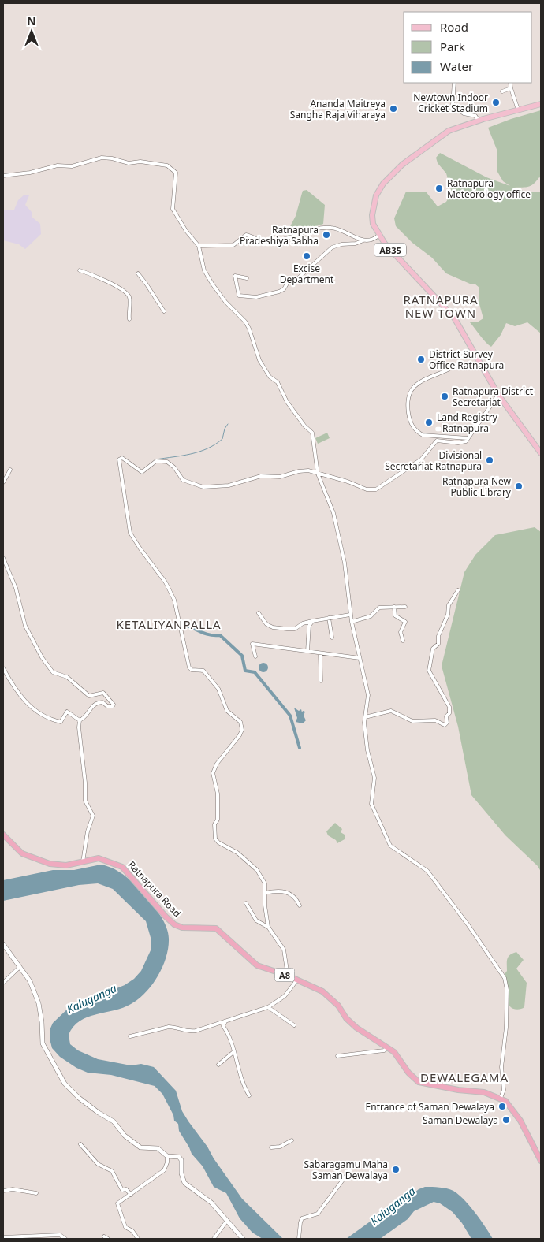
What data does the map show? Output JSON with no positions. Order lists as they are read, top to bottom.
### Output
{
  "streets": {
    "highway": ["Ratnapura Road", "A8"],
    "main road": ["AB35"]
  },
  "districts": ["RATNAPURA NEW TOWN", "KETALIYANPALLA", "DEWALEGAMA"],
  "water": ["Kaluganga"],
  "places": [
    "Newtown Indoor Cricket Stadium",
    "Ananda Maitreya Sangha Raja Viharaya",
    "Ratnapura Meteorology office",
    "Ratnapura Pradeshiya Sabha",
    "Excise Department",
    "District Survey Office Ratnapura",
    "Ratnapura District Secretariat",
    "Land Registry - Ratnapura",
    "Divisional Secretariat Ratnapura",
    "Ratnapura New Public Library",
    "Entrance of Saman Dewalaya",
    "Saman Dewalaya",
    "Sabaragamu Maha Saman Dewalaya"
  ],
  "legend": ["Road", "Park", "Water"],
  "north": "top"
}
